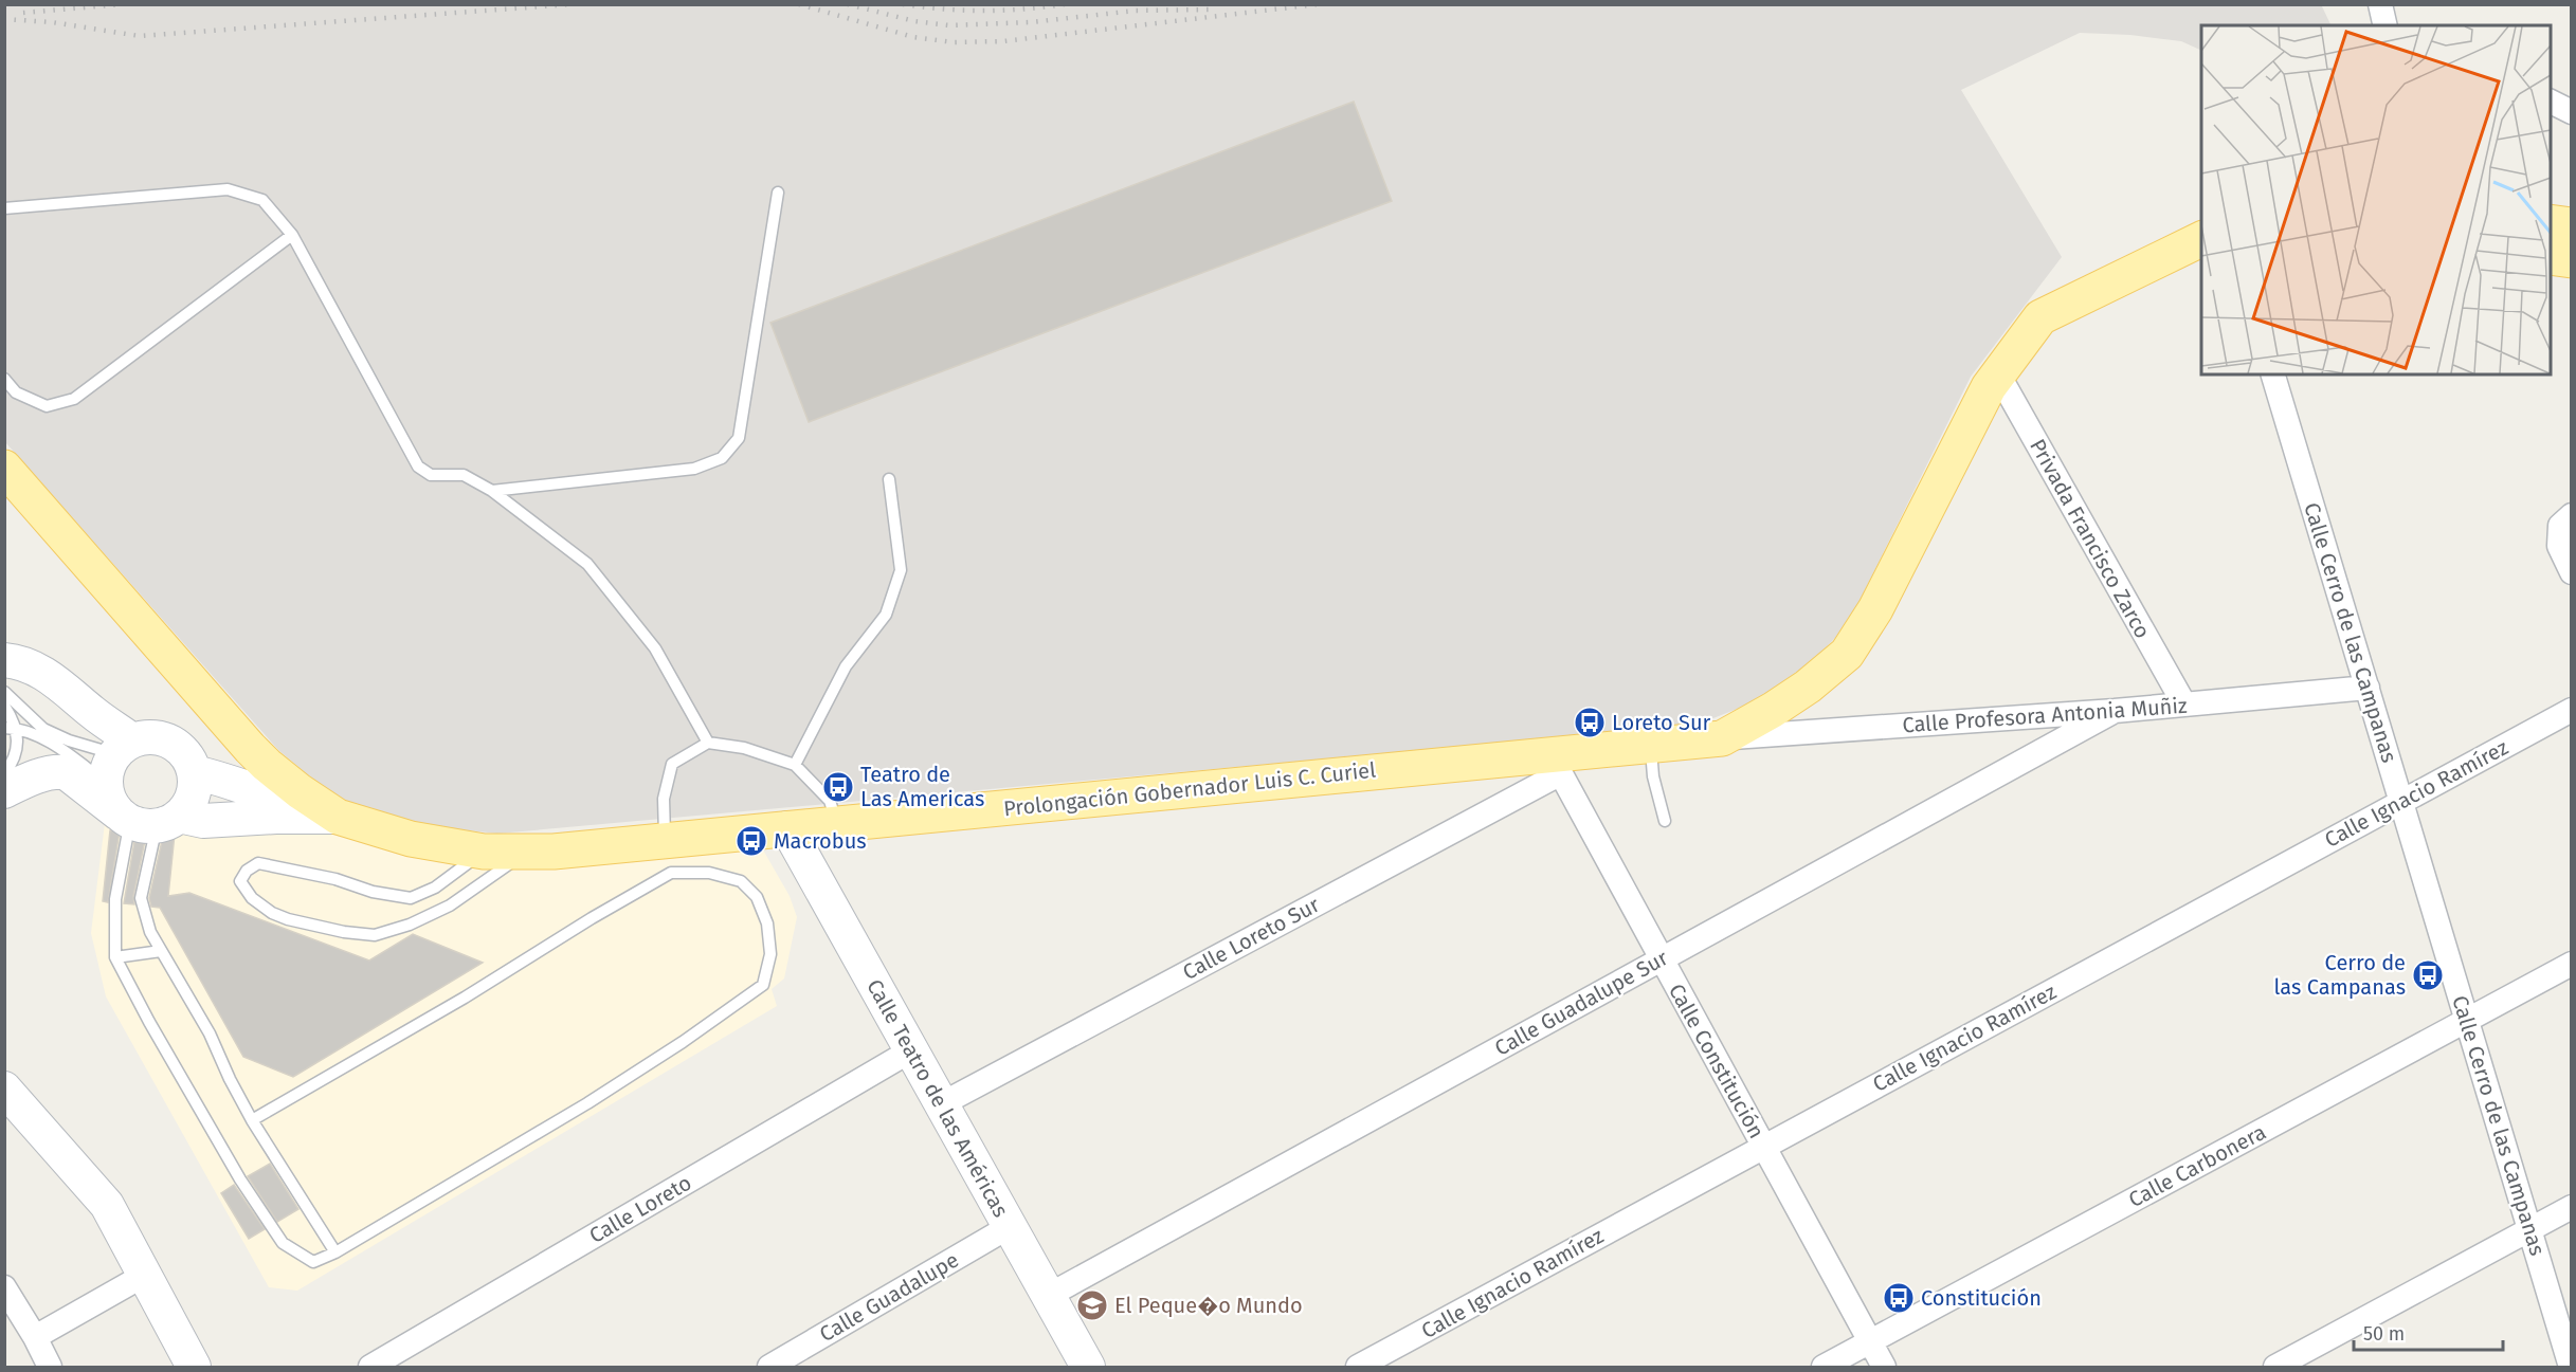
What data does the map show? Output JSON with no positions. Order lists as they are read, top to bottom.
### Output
{
  "streets": {
    "main road": ["Prolongación Gobernador Luis C. Curiel"],
    "street": [
      "Privada Francisco Zarco",
      "Calle Cerro de las Campanas",
      "Calle Profesora Antonia Muñiz",
      "Calle Ignacio Ramírez",
      "Calle Loreto Sur",
      "Calle Guadalupe Sur",
      "Calle Constitución",
      "Calle Teatro de las Américas",
      "Calle Carbonera",
      "Calle Loreto",
      "Calle Guadalupe"
    ]
  },
  "crossings": [
    ["Privada Francisco Zarco", "Calle Profesora Antonia Muñiz"],
    ["Privada Francisco Zarco", "Prolongación Gobernador Luis C. Curiel"],
    ["Calle Cerro de las Campanas", "Calle Profesora Antonia Muñiz"],
    ["Calle Cerro de las Campanas", "Calle Ignacio Ramírez"],
    ["Calle Cerro de las Campanas", "Calle Carbonera"],
    ["Calle Profesora Antonia Muñiz", "Prolongación Gobernador Luis C. Curiel"],
    ["Calle Profesora Antonia Muñiz", "Calle Guadalupe Sur"],
    ["Prolongación Gobernador Luis C. Curiel", "Calle Loreto Sur"],
    ["Prolongación Gobernador Luis C. Curiel", "Calle Constitución"],
    ["Prolongación Gobernador Luis C. Curiel", "Calle Teatro de las Américas"],
    ["Calle Ignacio Ramírez", "Calle Constitución"],
    ["Calle Loreto Sur", "Calle Constitución"],
    ["Calle Loreto Sur", "Calle Teatro de las Américas"],
    ["Calle Guadalupe Sur", "Calle Constitución"],
    ["Calle Guadalupe Sur", "Calle Teatro de las Américas"],
    ["Calle Constitución", "Calle Carbonera"],
    ["Calle Teatro de las Américas", "Calle Loreto"],
    ["Calle Teatro de las Américas", "Calle Guadalupe"]
  ],
  "places": {
    "bus stop": [
      "Loreto Sur",
      "Teatro de Las Americas",
      "Macrobus",
      "Cerro de las Campanas",
      "Constitución"
    ],
    "school or university": ["El Peque�o Mundo"]
  },
  "scale_bar": "50 m"
}
